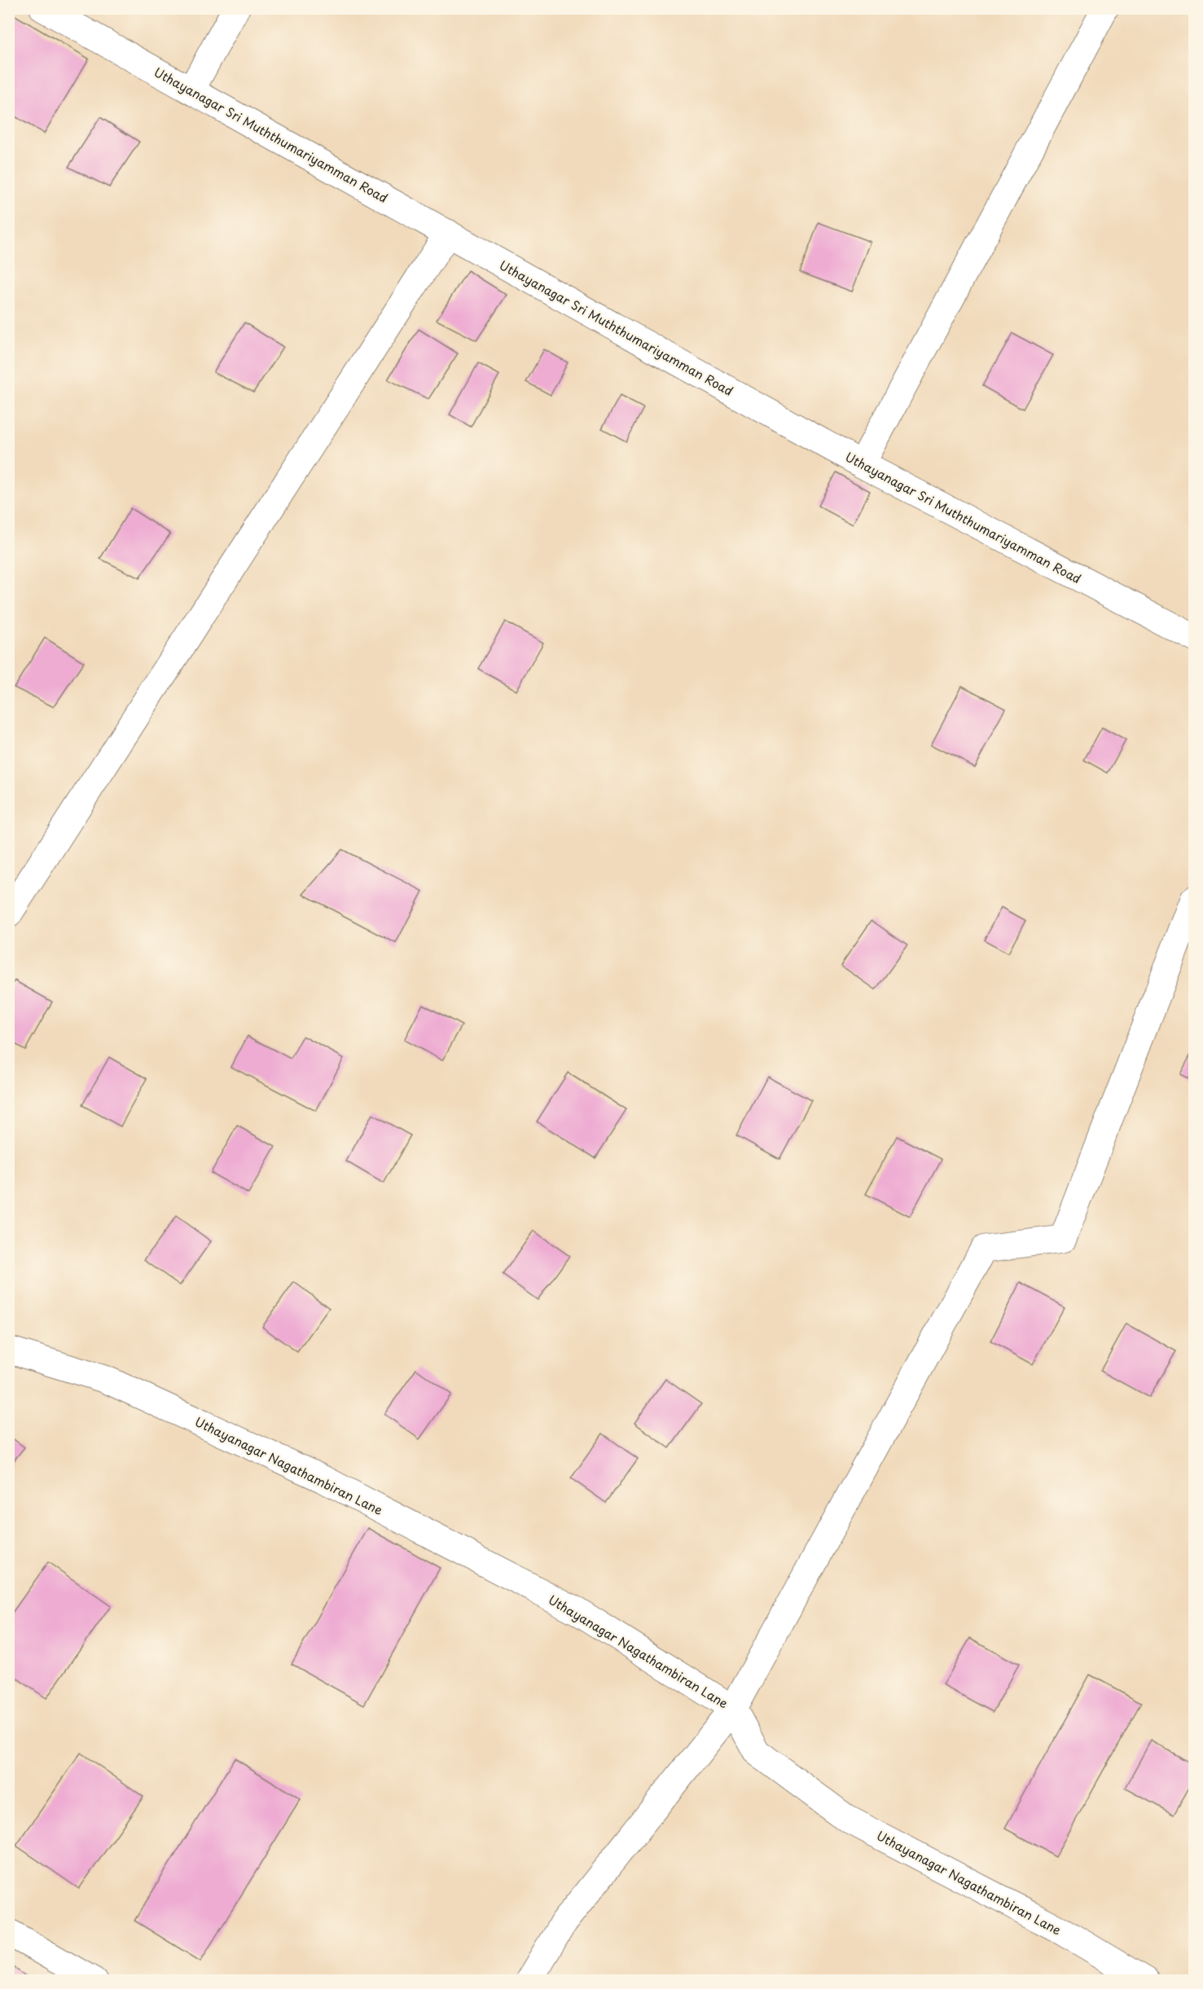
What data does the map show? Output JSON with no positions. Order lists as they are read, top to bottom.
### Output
{
  "streets": {
    "street": ["Uthayanagar Sri Muththumariyamman Road", "Uthayanagar Nagathambiran Lane"]
  }
}
